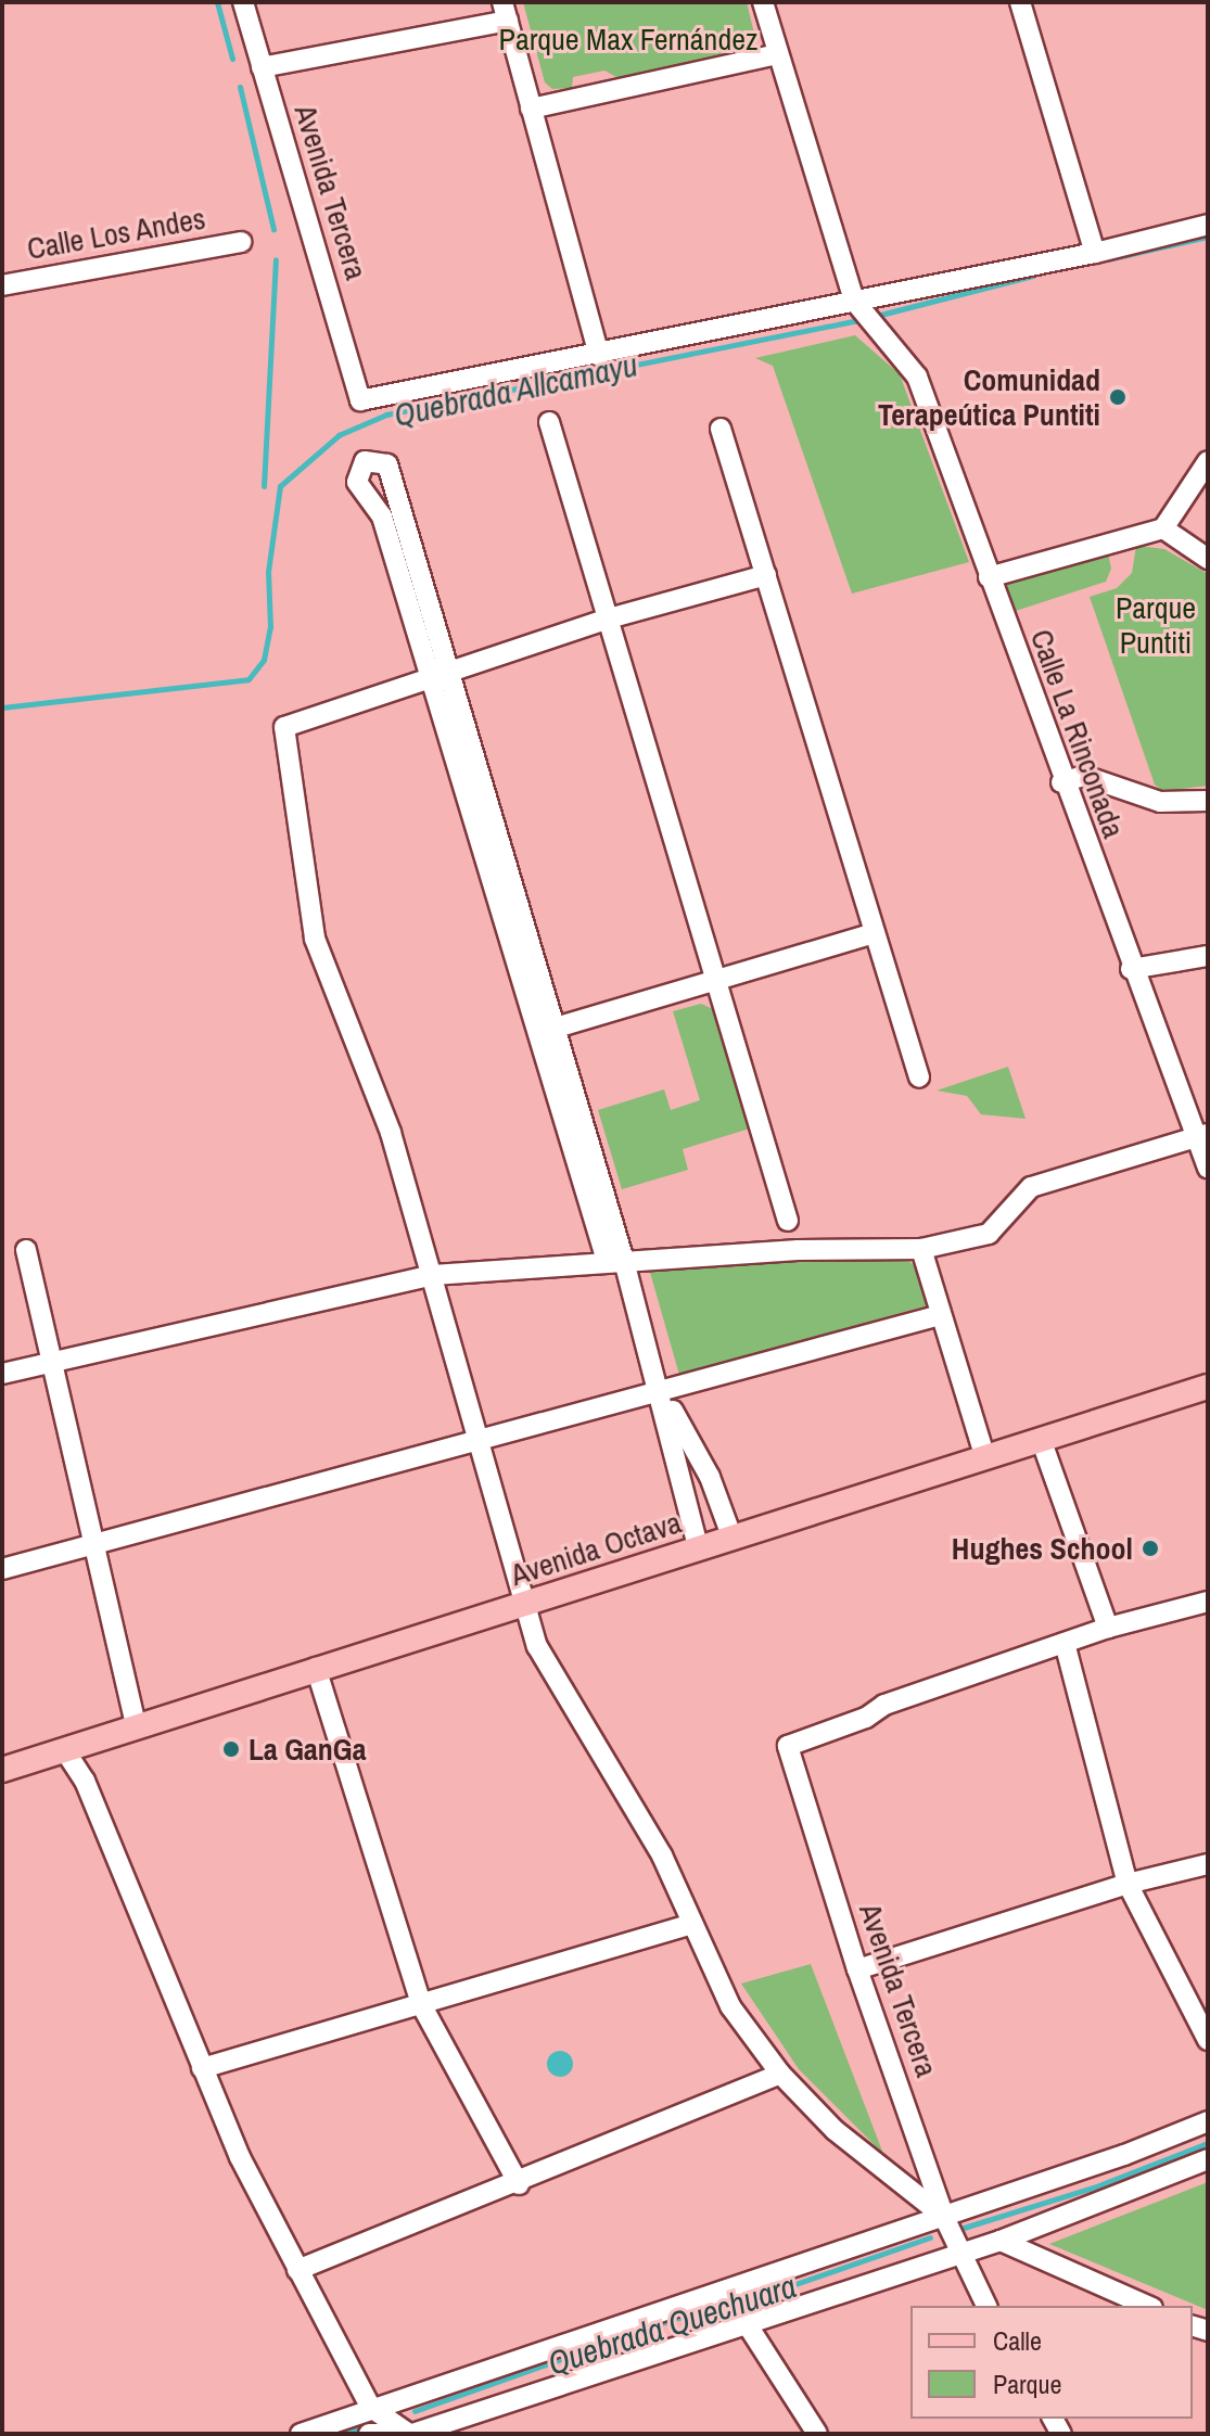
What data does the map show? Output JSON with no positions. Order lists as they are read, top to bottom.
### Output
{
  "streets": {
    "main road": ["Avenida Octava"],
    "street": ["Avenida Tercera", "Calle Los Andes", "Calle La Rinconada"]
  },
  "water": ["Quebrada Allcamayu", "Quebrada Quechuara"],
  "parks": ["Parque Max Fernández", "Parque Puntiti"],
  "places": ["Comunidad Terapeútica Puntiti", "Hughes School", "La GanGa"],
  "legend": ["Calle", "Parque"]
}
